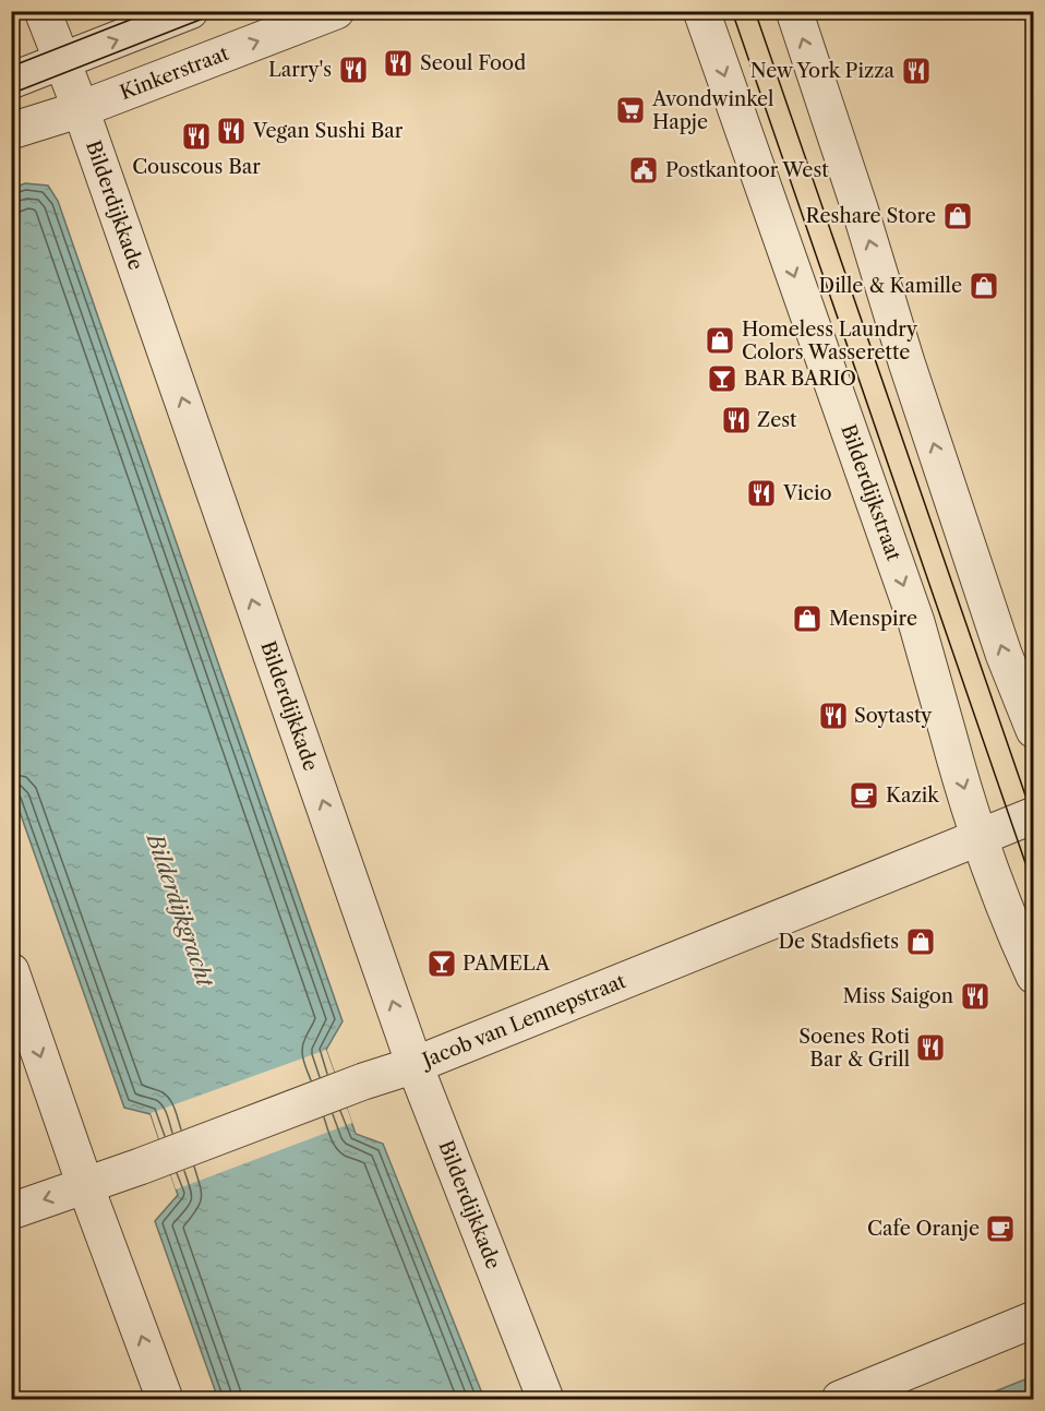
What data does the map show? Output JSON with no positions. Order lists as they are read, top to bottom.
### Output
{
  "streets": {
    "street": [
      "Kinkerstraat",
      "Bilderdijkkade",
      "Bilderdijkstraat",
      "Jacob van Lennepstraat"
    ]
  },
  "crossings": [
    ["Kinkerstraat", "Bilderdijkkade"],
    ["Bilderdijkkade", "Jacob van Lennepstraat"],
    ["Bilderdijkstraat", "Jacob van Lennepstraat"]
  ],
  "one_way": ["Bilderdijkkade"],
  "water": ["Bilderdijkgracht"],
  "places": {
    "restaurant": [
      "Seoul Food",
      "Larry's",
      "New York Pizza",
      "Vegan Sushi Bar",
      "Couscous Bar",
      "Zest",
      "Vicio",
      "Soytasty",
      "Miss Saigon",
      "Soenes Roti Bar & Grill"
    ],
    "supermarket": ["Avondwinkel Hapje"],
    "public building": ["Postkantoor West"],
    "shop": [
      "Reshare Store",
      "Dille & Kamille",
      "Homeless Laundry Colors Wasserette",
      "Menspire",
      "De Stadsfiets"
    ],
    "bar": ["BAR BARIO", "PAMELA"],
    "cafe": ["Kazik", "Cafe Oranje"]
  }
}
